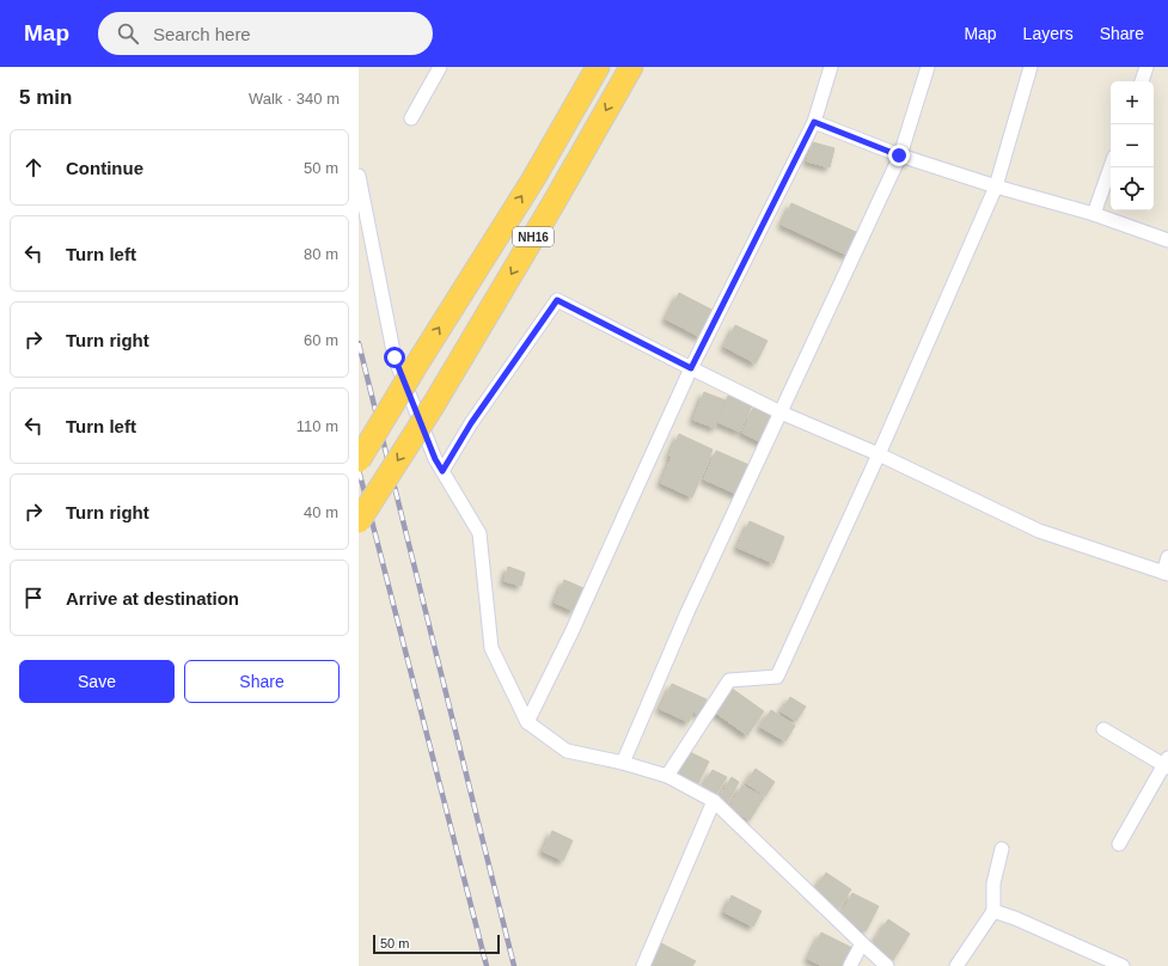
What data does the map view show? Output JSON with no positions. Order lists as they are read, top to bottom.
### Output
{
  "streets": {
    "highway": ["NH16"]
  },
  "scale_bar": "50 m",
  "page": {
    "header": "Map",
    "search": "Search here",
    "nav": ["Map", "Layers", "Share"],
    "heading": ["5 min", "Walk · 340 m"],
    "map_buttons": ["+", "−"],
    "list": [
      ["Continue", "50 m"],
      ["Turn left", "80 m"],
      ["Turn right", "60 m"],
      ["Turn left", "110 m"],
      ["Turn right", "40 m"],
      "Arrive at destination"
    ],
    "buttons": ["Save", "Share"],
    "scale": "50 m"
  }
}
